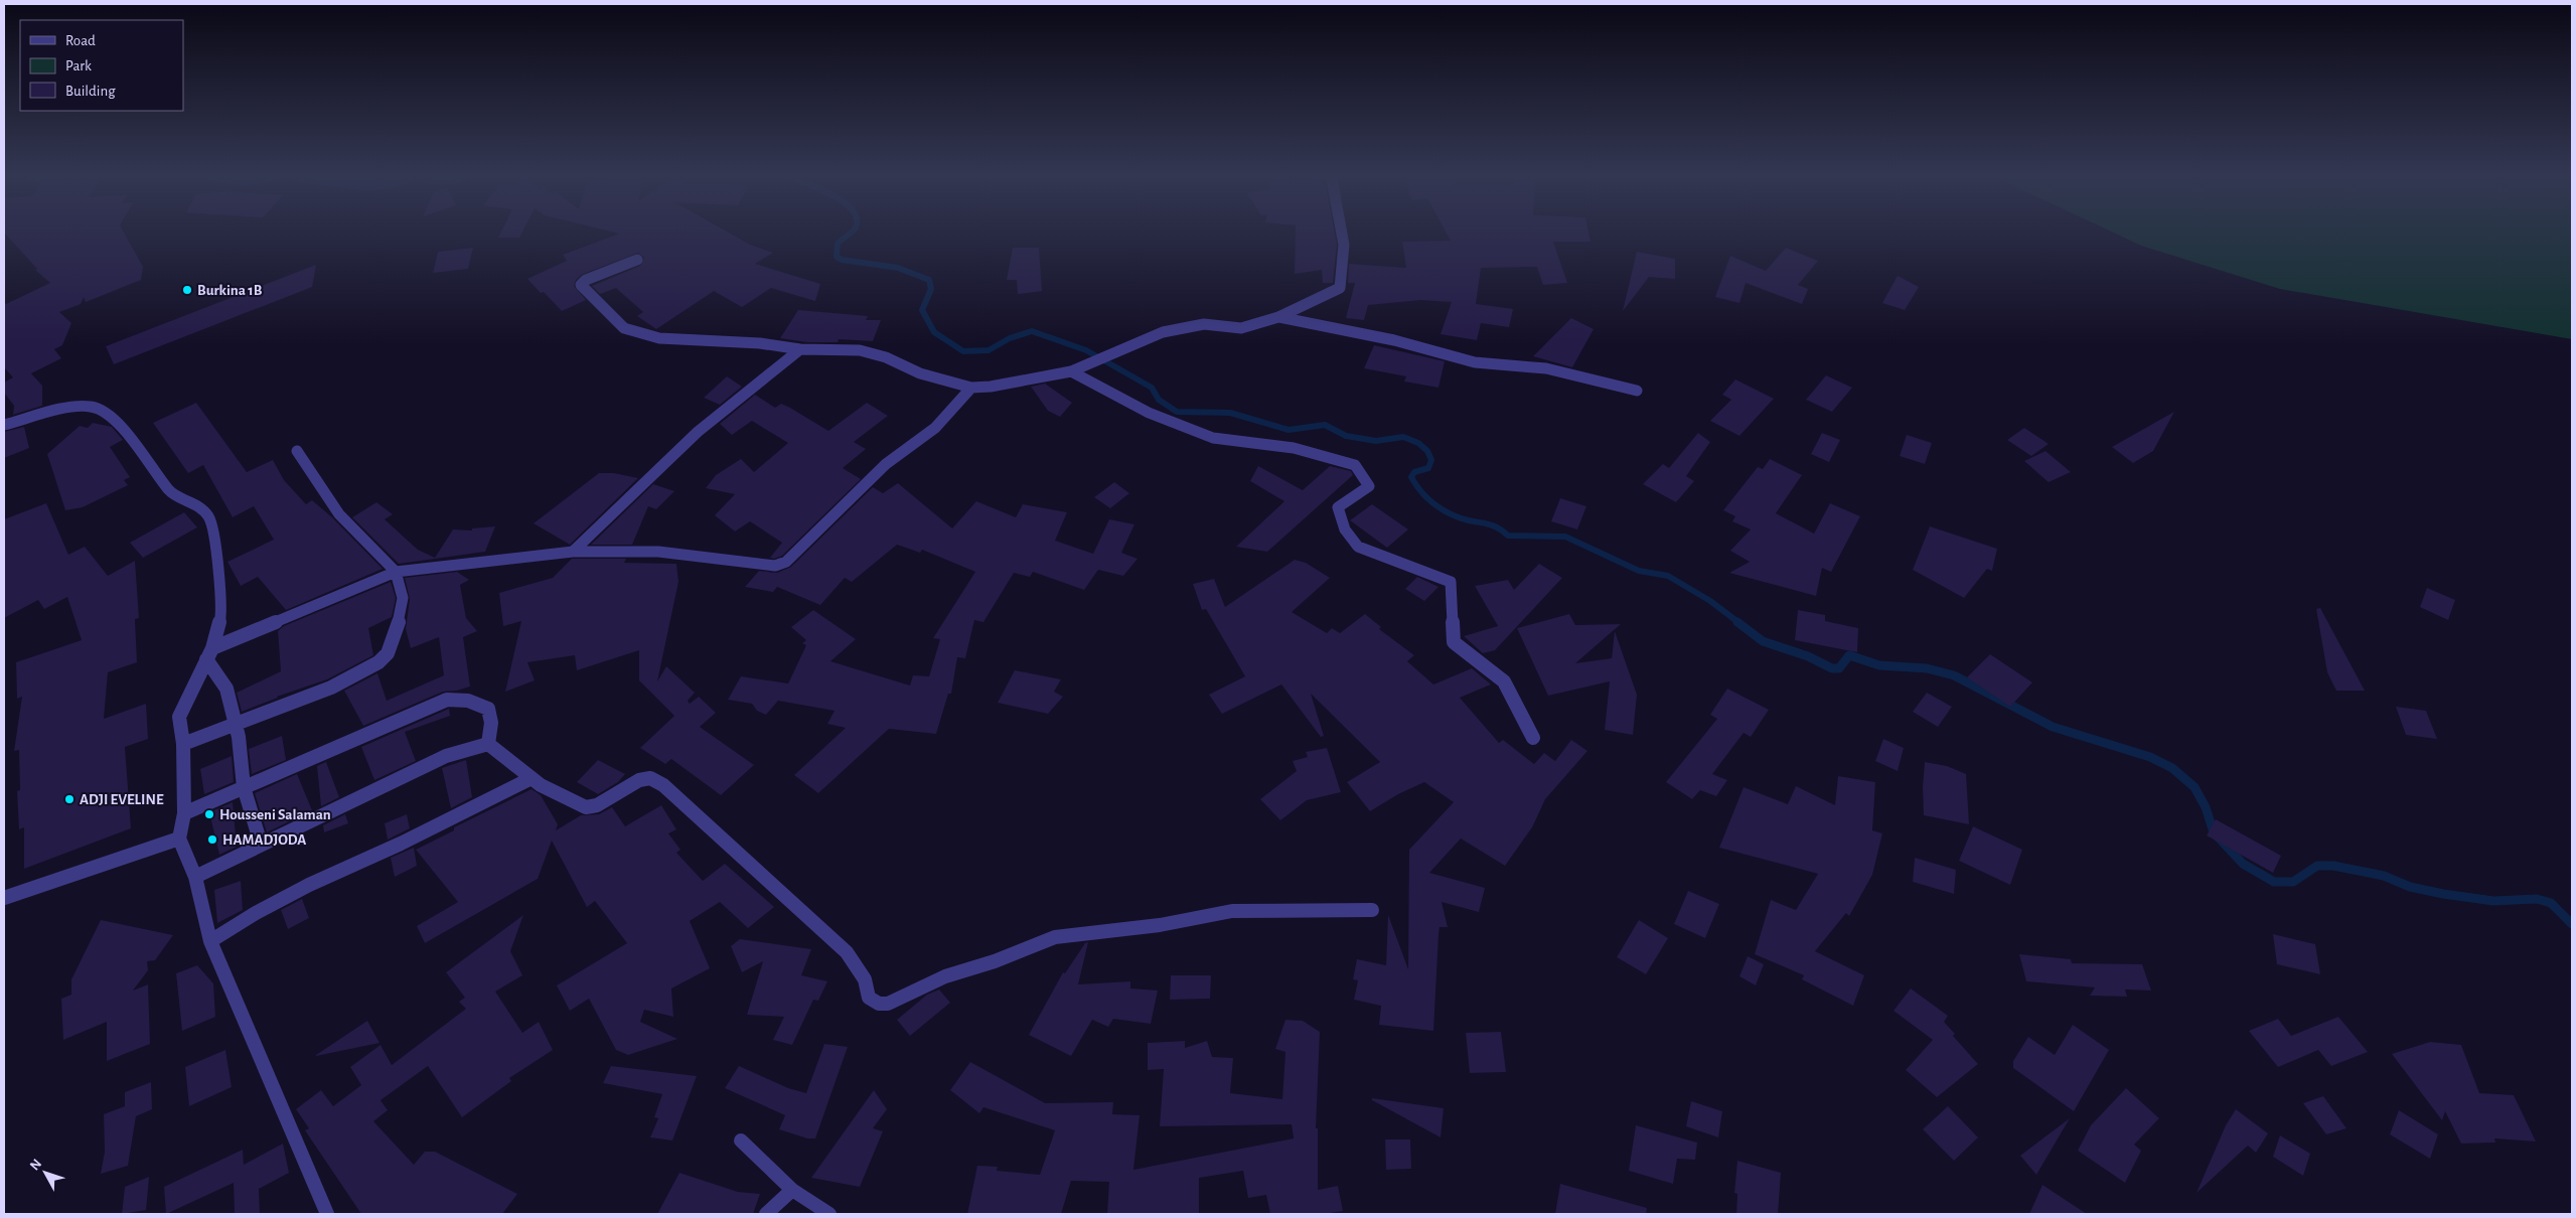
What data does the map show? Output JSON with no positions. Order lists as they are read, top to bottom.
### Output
{
  "places": [
    "Burkina 1B",
    "ADJI EVELINE",
    "Housseni Salaman",
    "HAMADJODA"
  ],
  "legend": ["Road", "Park", "Building"],
  "north": "top left"
}
